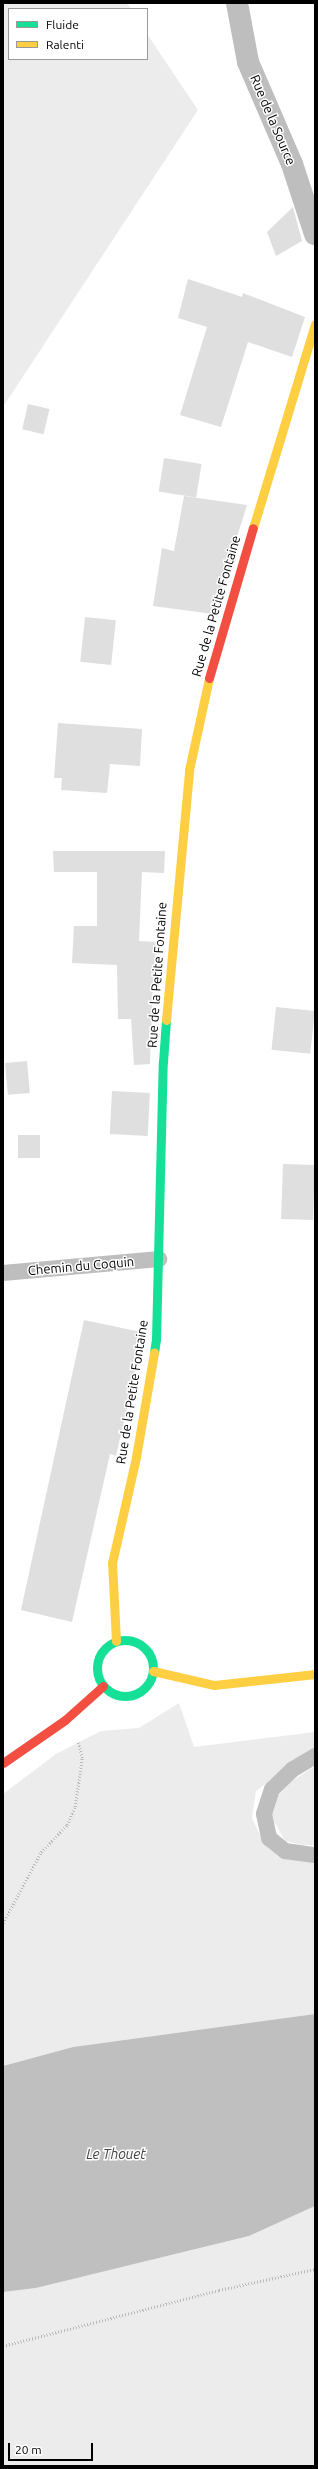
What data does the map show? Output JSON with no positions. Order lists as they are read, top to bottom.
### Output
{
  "streets": {
    "street": ["Rue de la Source", "Rue de la Petite Fontaine"],
    "lane": ["Chemin du Coquin"]
  },
  "crossings": [
    ["Rue de la Petite Fontaine", "Chemin du Coquin"]
  ],
  "water": ["Le Thouet"],
  "legend": ["Fluide", "Ralenti"],
  "scale_bar": "20 m"
}
